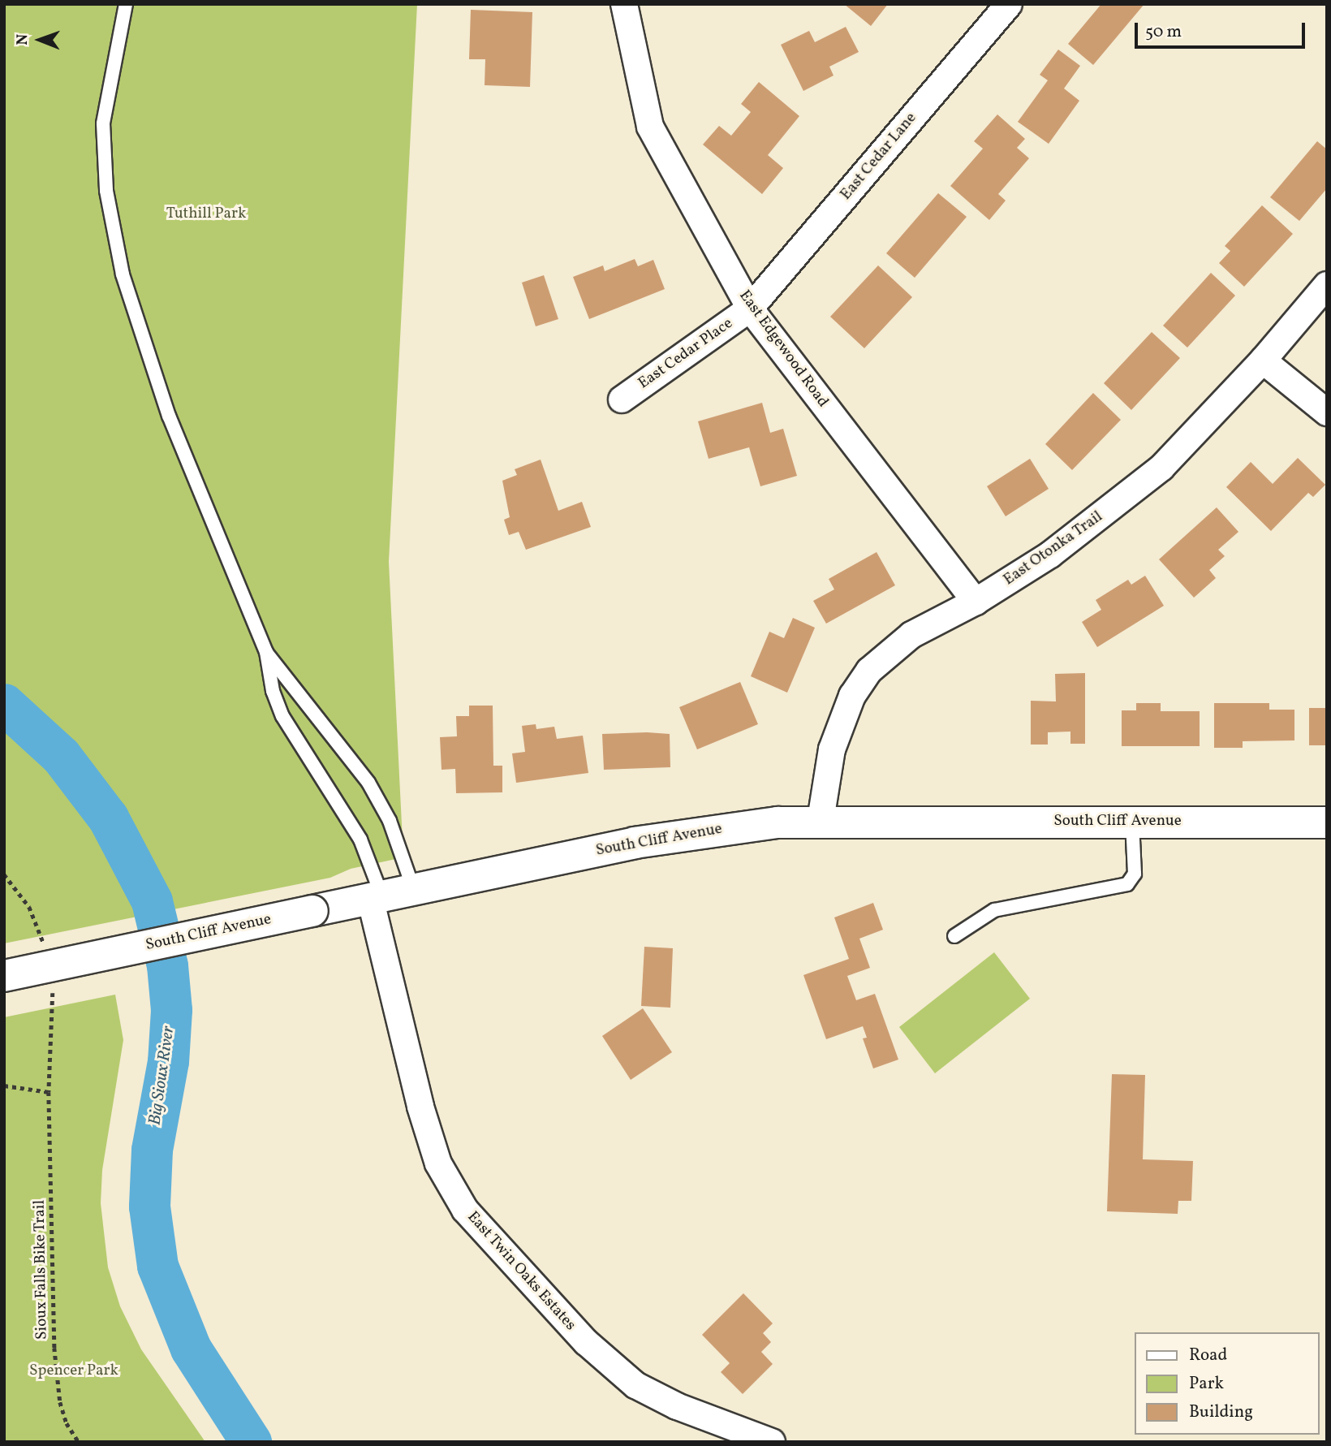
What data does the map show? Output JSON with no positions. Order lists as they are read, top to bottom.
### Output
{
  "streets": {
    "main road": ["South Cliff Avenue"],
    "street": [
      "East Cedar Lane",
      "East Edgewood Road",
      "East Cedar Place",
      "East Otonka Trail",
      "East Twin Oaks Estates"
    ],
    "path": ["Sioux Falls Bike Trail"]
  },
  "crossings": [
    ["East Cedar Lane", "East Edgewood Road"],
    ["East Cedar Lane", "East Cedar Place"],
    ["East Edgewood Road", "East Cedar Place"],
    ["East Edgewood Road", "East Otonka Trail"],
    ["East Otonka Trail", "South Cliff Avenue"],
    ["South Cliff Avenue", "East Twin Oaks Estates"]
  ],
  "water": ["Big Sioux River"],
  "parks": ["Tuthill Park", "Spencer Park"],
  "legend": ["Road", "Park", "Building"],
  "scale_bar": "50 m",
  "north": "left"
}
